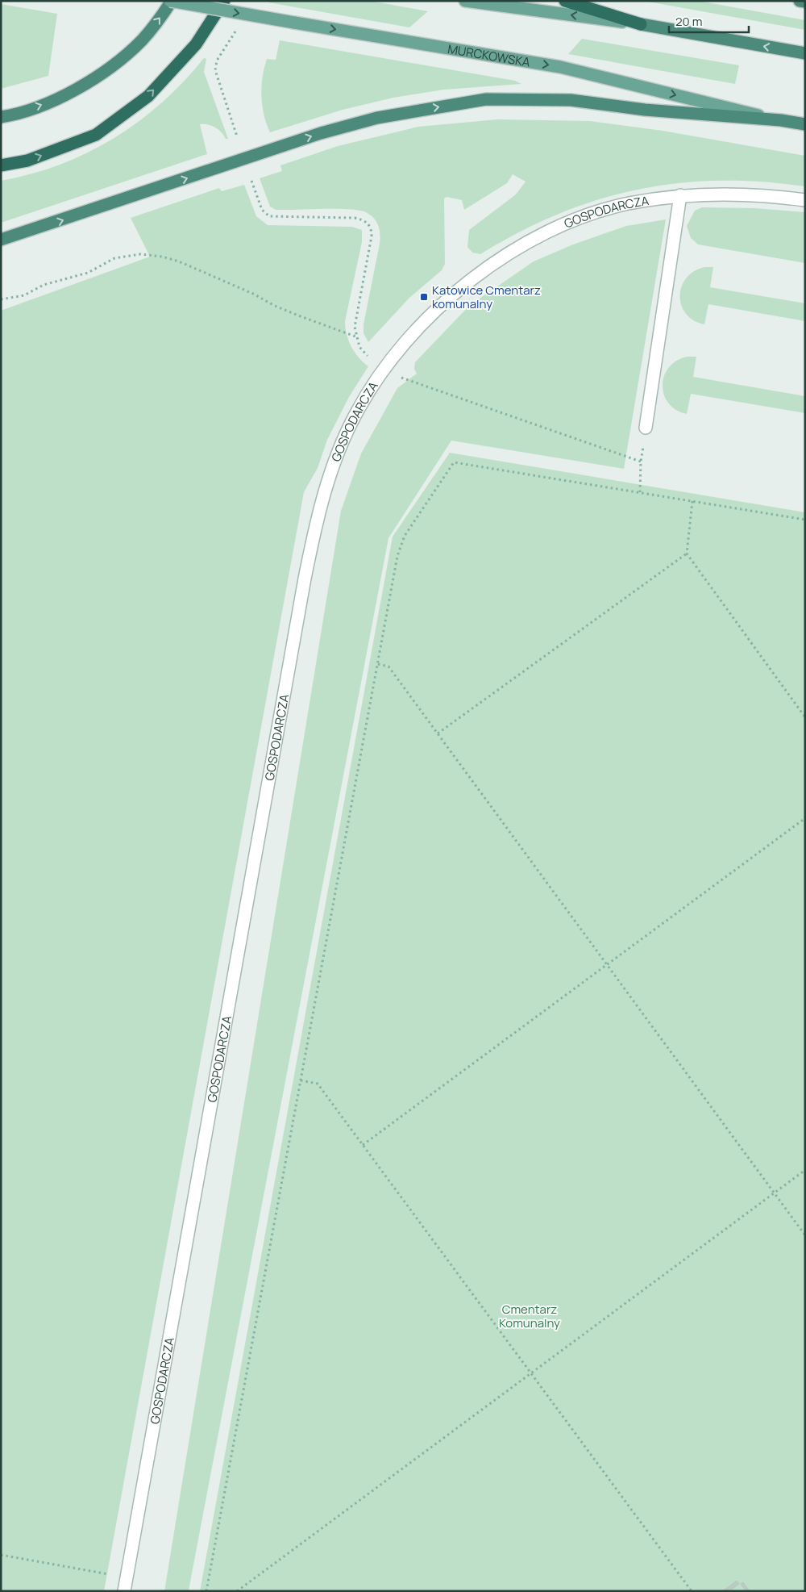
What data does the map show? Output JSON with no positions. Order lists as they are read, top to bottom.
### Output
{
  "streets": {
    "highway": ["MURCKOWSKA"],
    "street": ["GOSPODARCZA"]
  },
  "one_way": ["MURCKOWSKA"],
  "parks": ["Cmentarz Komunalny"],
  "places": {
    "transit": ["Katowice Cmentarz komunalny"]
  },
  "scale_bar": "20 m"
}
